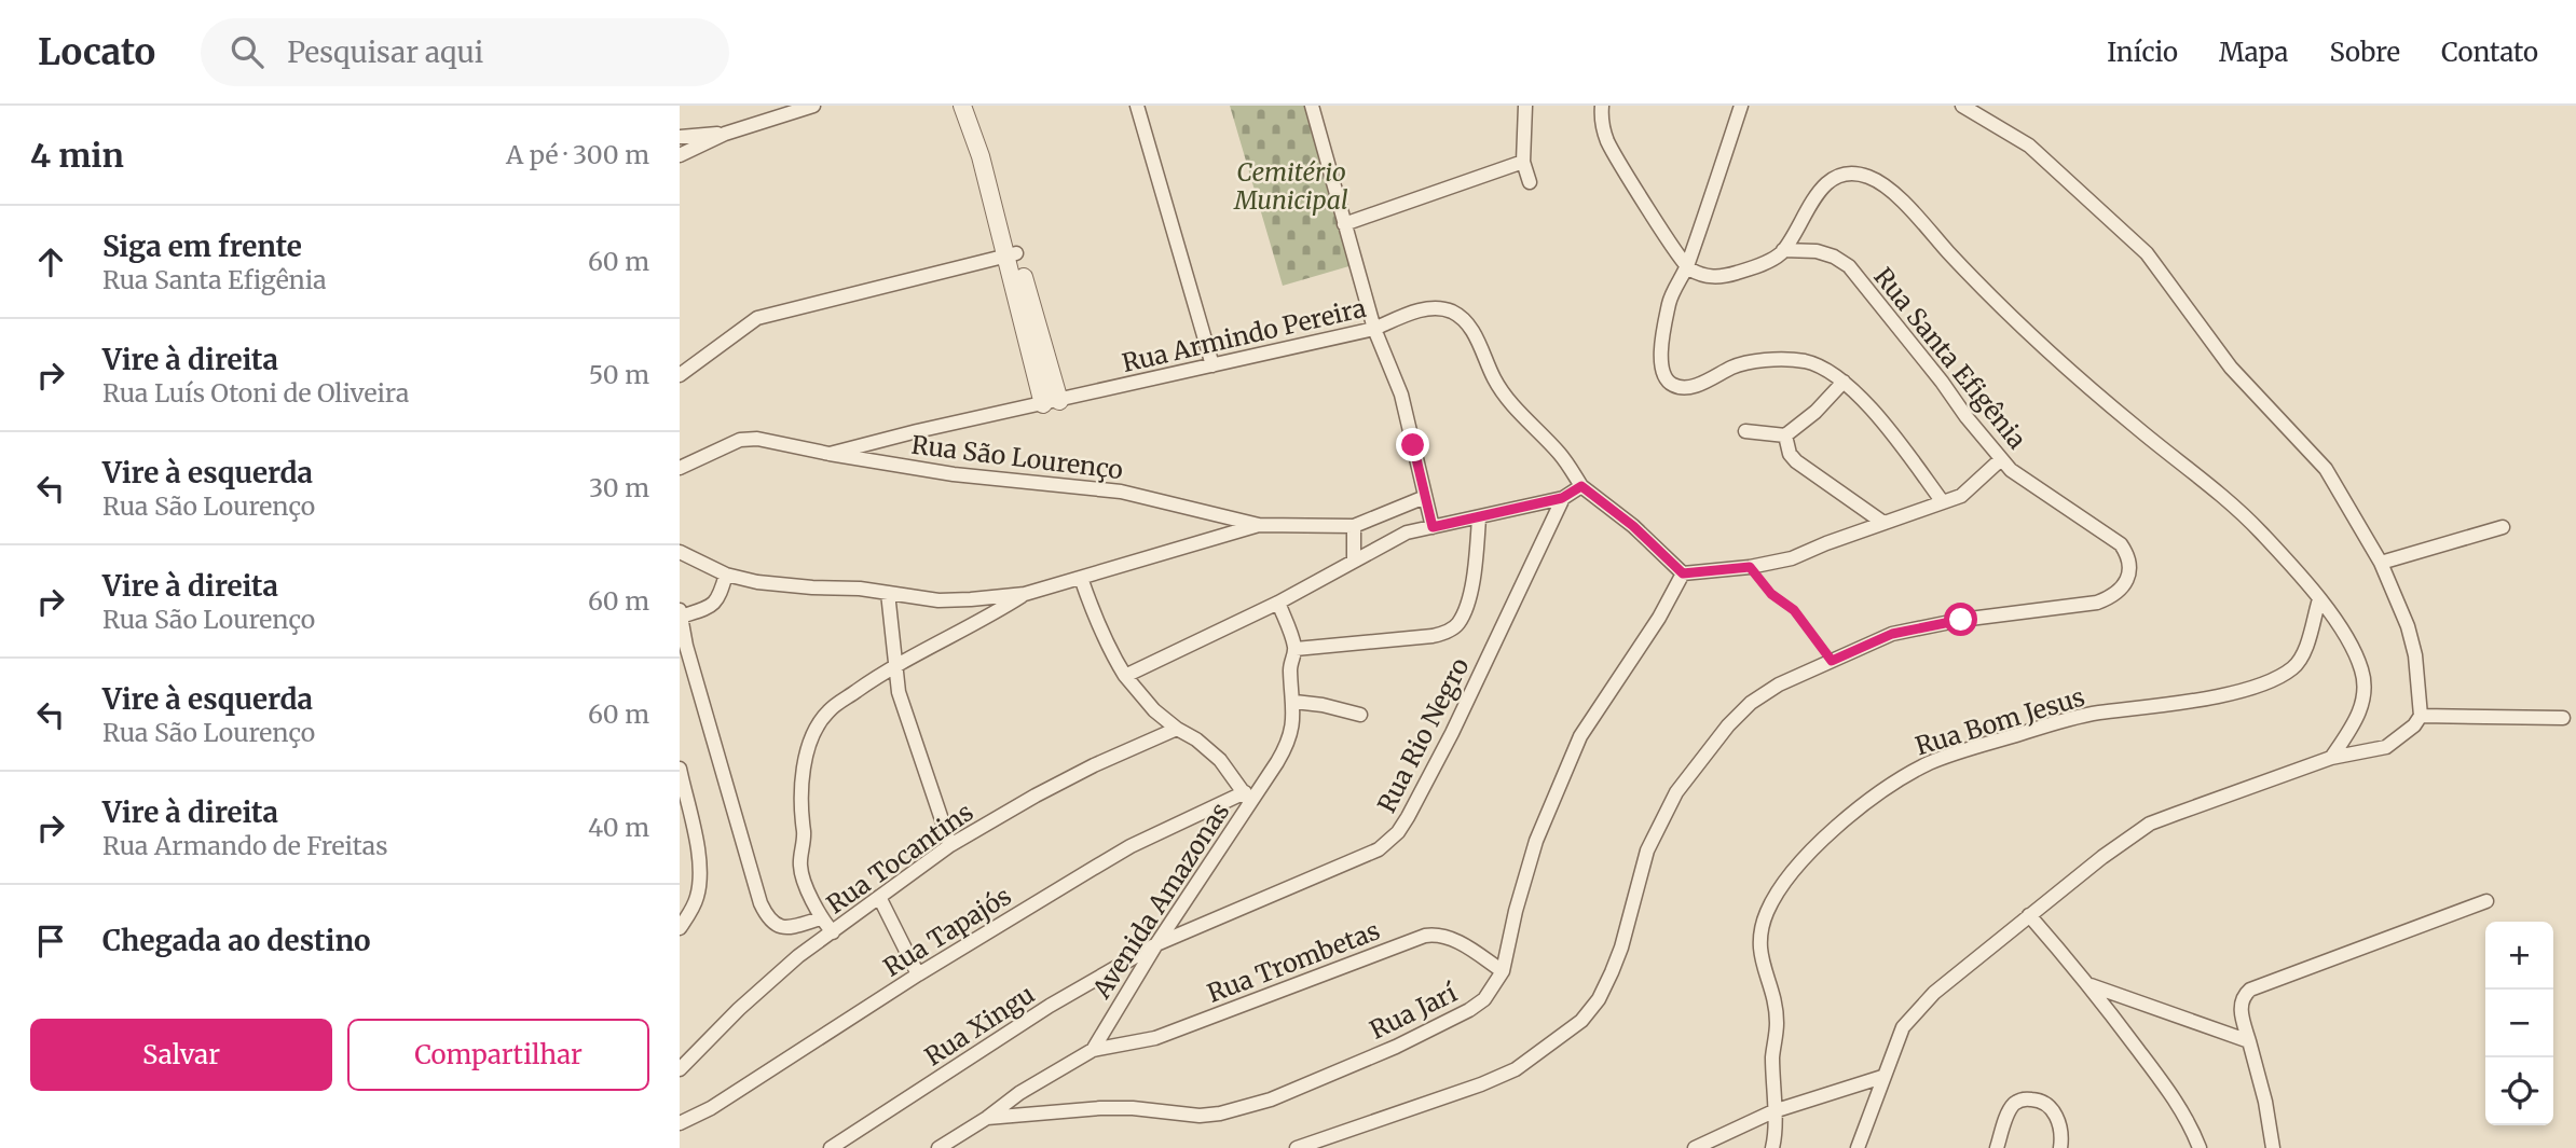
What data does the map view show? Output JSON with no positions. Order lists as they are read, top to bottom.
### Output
{
  "streets": {
    "street": [
      "Rua Armindo Pereira",
      "Rua Santa Efigênia",
      "Rua São Lourenço",
      "Rua Bom Jesus",
      "Rua Rio Negro",
      "Rua Tocantins",
      "Avenida Amazonas",
      "Rua Tapajós",
      "Rua Trombetas",
      "Rua Jarí",
      "Rua Xingu"
    ]
  },
  "crossings": [
    ["Rua Armindo Pereira", "Rua São Lourenço"],
    ["Rua Rio Negro", "Avenida Amazonas"],
    ["Rua Rio Negro", "Rua Xingu"],
    ["Avenida Amazonas", "Rua Tapajós"],
    ["Avenida Amazonas", "Rua Trombetas"],
    ["Avenida Amazonas", "Rua Jarí"],
    ["Avenida Amazonas", "Rua Xingu"],
    ["Rua Trombetas", "Rua Jarí"]
  ],
  "parks": ["Cemitério Municipal"],
  "page": {
    "header": "Locato",
    "search": "Pesquisar aqui",
    "nav": [
      "Início",
      "Mapa",
      "Sobre",
      "Contato"
    ],
    "heading": ["4 min", "A pé · 300 m"],
    "list": [
      ["Siga em frente", "Rua Santa Efigênia", "60 m"],
      ["Vire à direita", "Rua Luís Otoni de Oliveira", "50 m"],
      ["Vire à esquerda", "Rua São Lourenço", "30 m"],
      ["Vire à direita", "Rua São Lourenço", "60 m"],
      ["Vire à esquerda", "Rua São Lourenço", "60 m"],
      ["Vire à direita", "Rua Armando de Freitas", "40 m"],
      "Chegada ao destino"
    ],
    "map_buttons": ["+", "−"],
    "buttons": ["Salvar", "Compartilhar"]
  }
}
